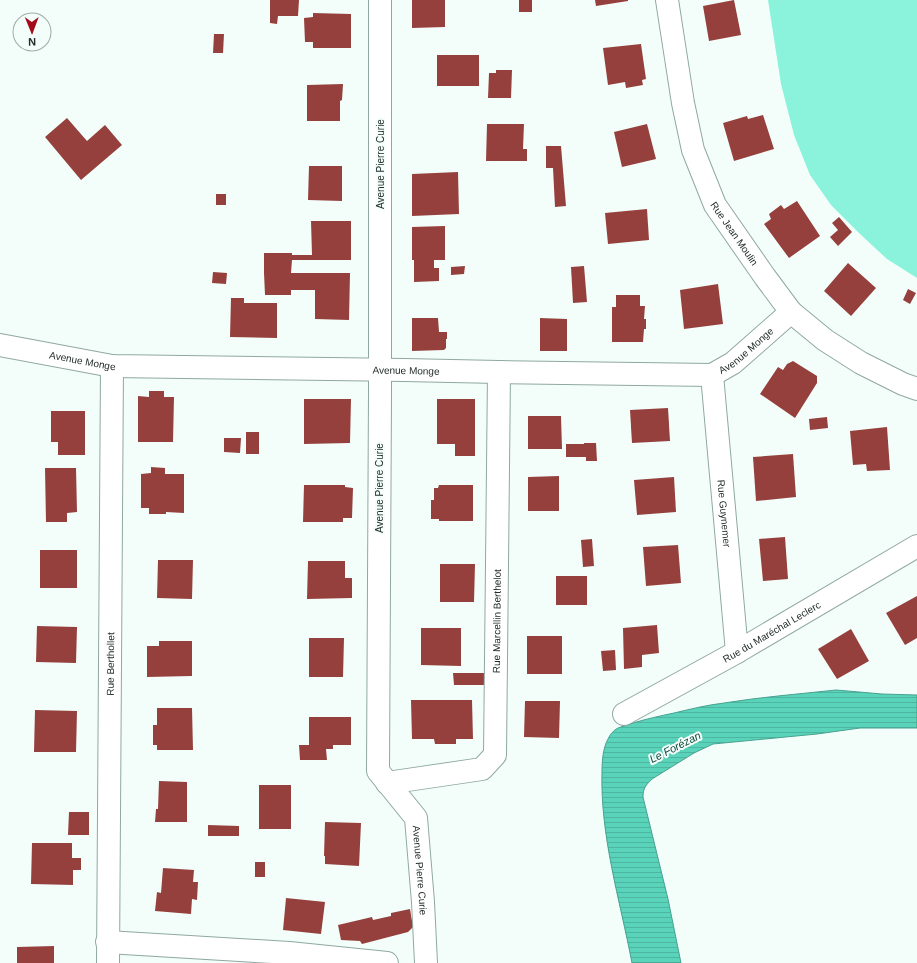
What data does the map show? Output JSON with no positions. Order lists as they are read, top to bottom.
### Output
{
  "streets": {
    "street": [
      "Avenue Pierre Curie",
      "Rue Jean Moulin",
      "Avenue Monge",
      "Rue Guynemer",
      "Rue Marcellin Berthelot",
      "Rue du Maréchal Leclerc",
      "Rue Berthollet"
    ]
  },
  "crossings": [
    ["Avenue Pierre Curie", "Avenue Monge"],
    ["Avenue Pierre Curie", "Rue Marcellin Berthelot"],
    ["Rue Jean Moulin", "Avenue Monge"],
    ["Avenue Monge", "Rue Guynemer"],
    ["Avenue Monge", "Rue Marcellin Berthelot"],
    ["Avenue Monge", "Rue Berthollet"],
    ["Rue Guynemer", "Rue du Maréchal Leclerc"]
  ],
  "water": ["Le Forézan"],
  "north": "bottom"
}
